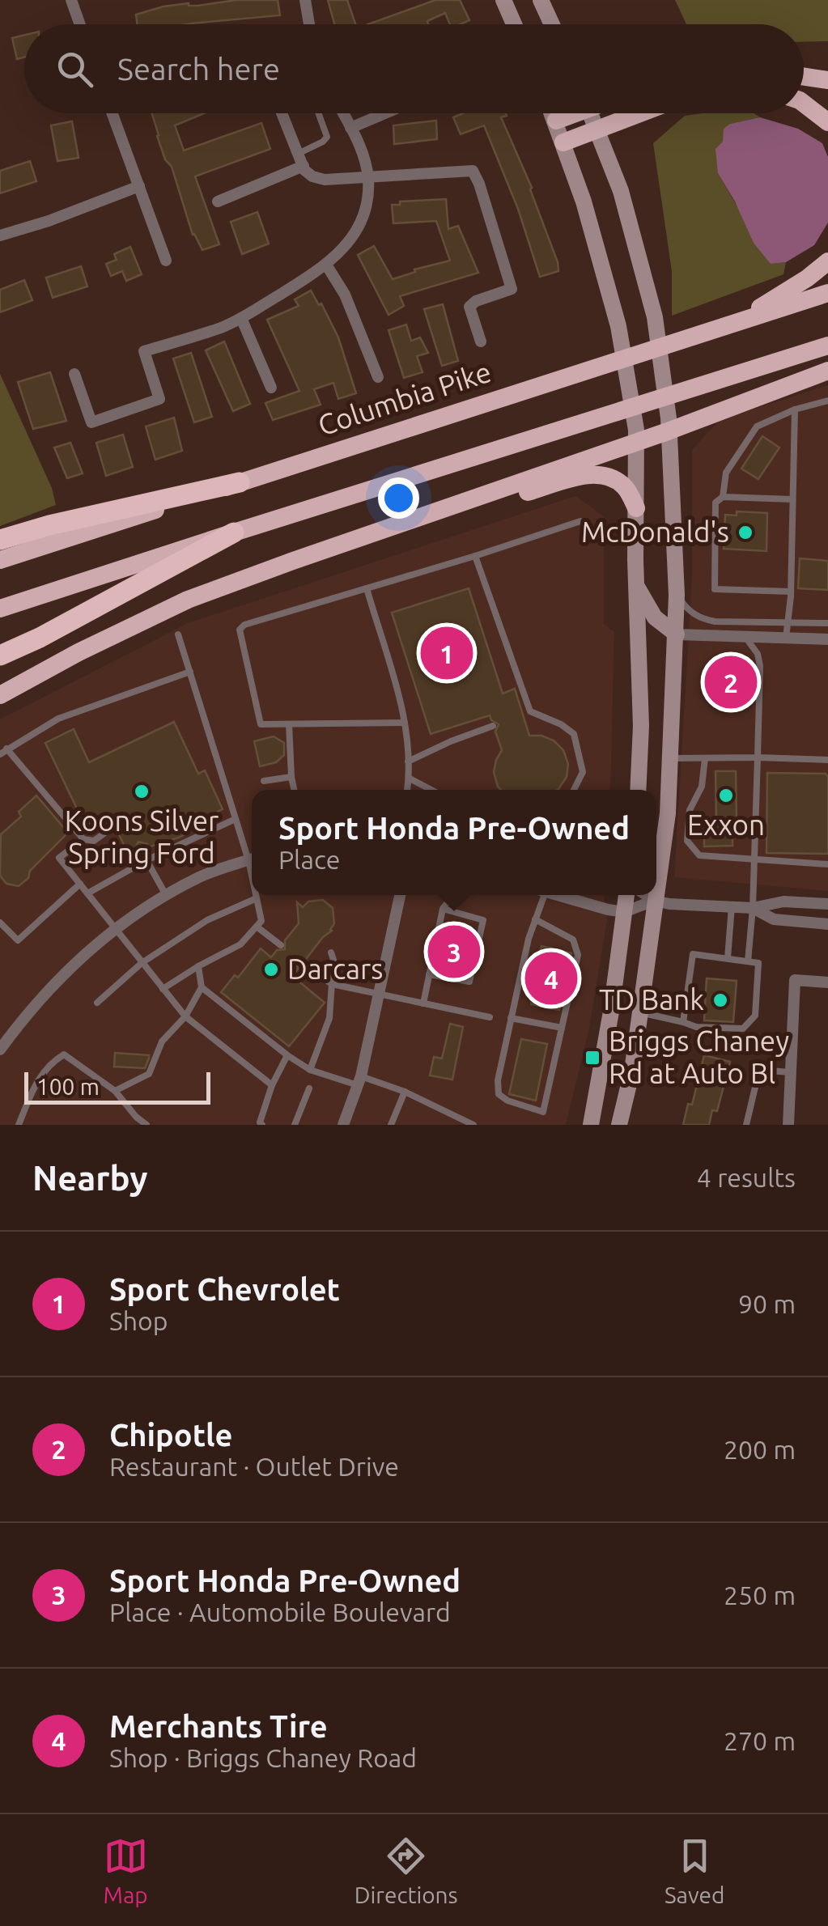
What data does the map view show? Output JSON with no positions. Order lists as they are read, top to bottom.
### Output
{
  "streets": {
    "highway": ["Columbia Pike"]
  },
  "places": {
    "other": [
      "McDonald's",
      "Koons Silver Spring Ford",
      "Exxon",
      "Darcars",
      "TD Bank"
    ],
    "transit": ["Briggs Chaney Rd at Auto Bl"]
  },
  "scale_bar": "100 m",
  "page": {
    "search": "Search here",
    "pins": [
      "1",
      "2",
      "3",
      "4"
    ],
    "popup": ["Sport Honda Pre-Owned", "Place"],
    "scale": "100 m",
    "heading": ["Nearby", "4 results"],
    "list": [
      {
        "mark": "1",
        "name": "Sport Chevrolet",
        "note": "Shop",
        "value": "90 m"
      },
      {
        "mark": "2",
        "name": "Chipotle",
        "note": "Restaurant · Outlet Drive",
        "value": "200 m"
      },
      {
        "mark": "3",
        "name": "Sport Honda Pre-Owned",
        "note": "Place · Automobile Boulevard",
        "value": "250 m"
      },
      {
        "mark": "4",
        "name": "Merchants Tire",
        "note": "Shop · Briggs Chaney Road",
        "value": "270 m"
      }
    ],
    "nav": ["Map", "Directions", "Saved"]
  }
}
